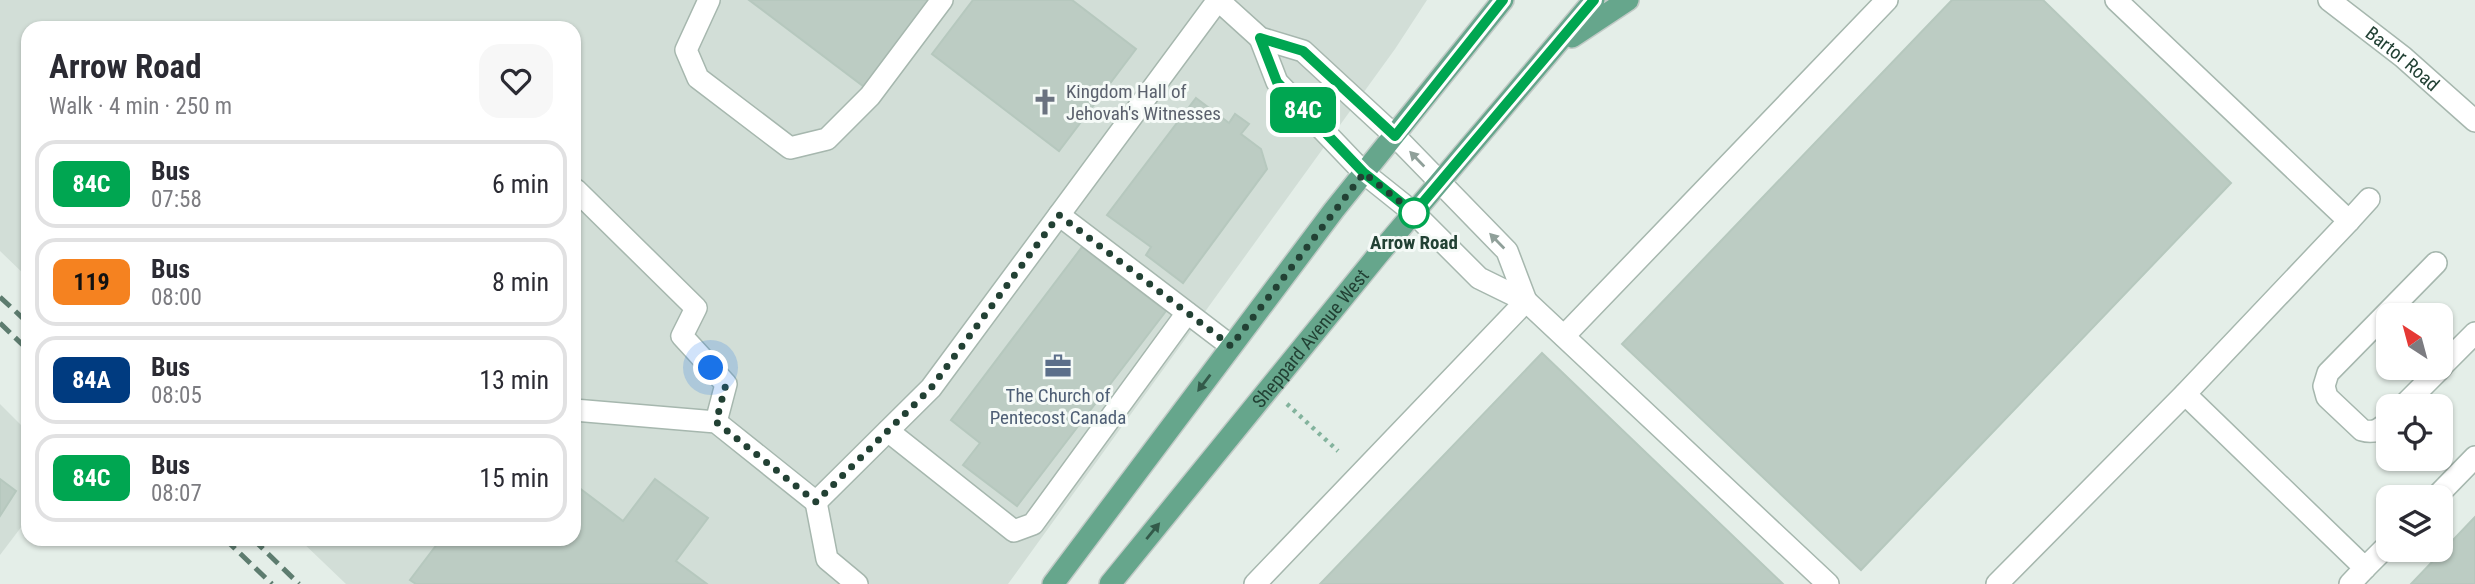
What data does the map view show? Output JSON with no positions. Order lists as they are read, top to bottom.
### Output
{
  "streets": {
    "main road": ["Sheppard Avenue West"],
    "street": ["Bartor Road"]
  },
  "places": {
    "church": ["Kingdom Hall of Jehovah's Witnesses"],
    "other": ["Arrow Road"],
    "office": ["The Church of Pentecost Canada"]
  },
  "lines": ["bus line 84C"],
  "north": "top left",
  "page": {
    "on_map": "84C",
    "heading": ["Arrow Road", "Walk · 4 min · 250 m"],
    "list": [
      {
        "mark": "84C",
        "name": "Bus",
        "note": "07:58",
        "value": "6 min"
      },
      {
        "mark": "119",
        "name": "Bus",
        "note": "08:00",
        "value": "8 min"
      },
      {
        "mark": "84A",
        "name": "Bus",
        "note": "08:05",
        "value": "13 min"
      },
      {
        "mark": "84C",
        "name": "Bus",
        "note": "08:07",
        "value": "15 min"
      }
    ]
  }
}
